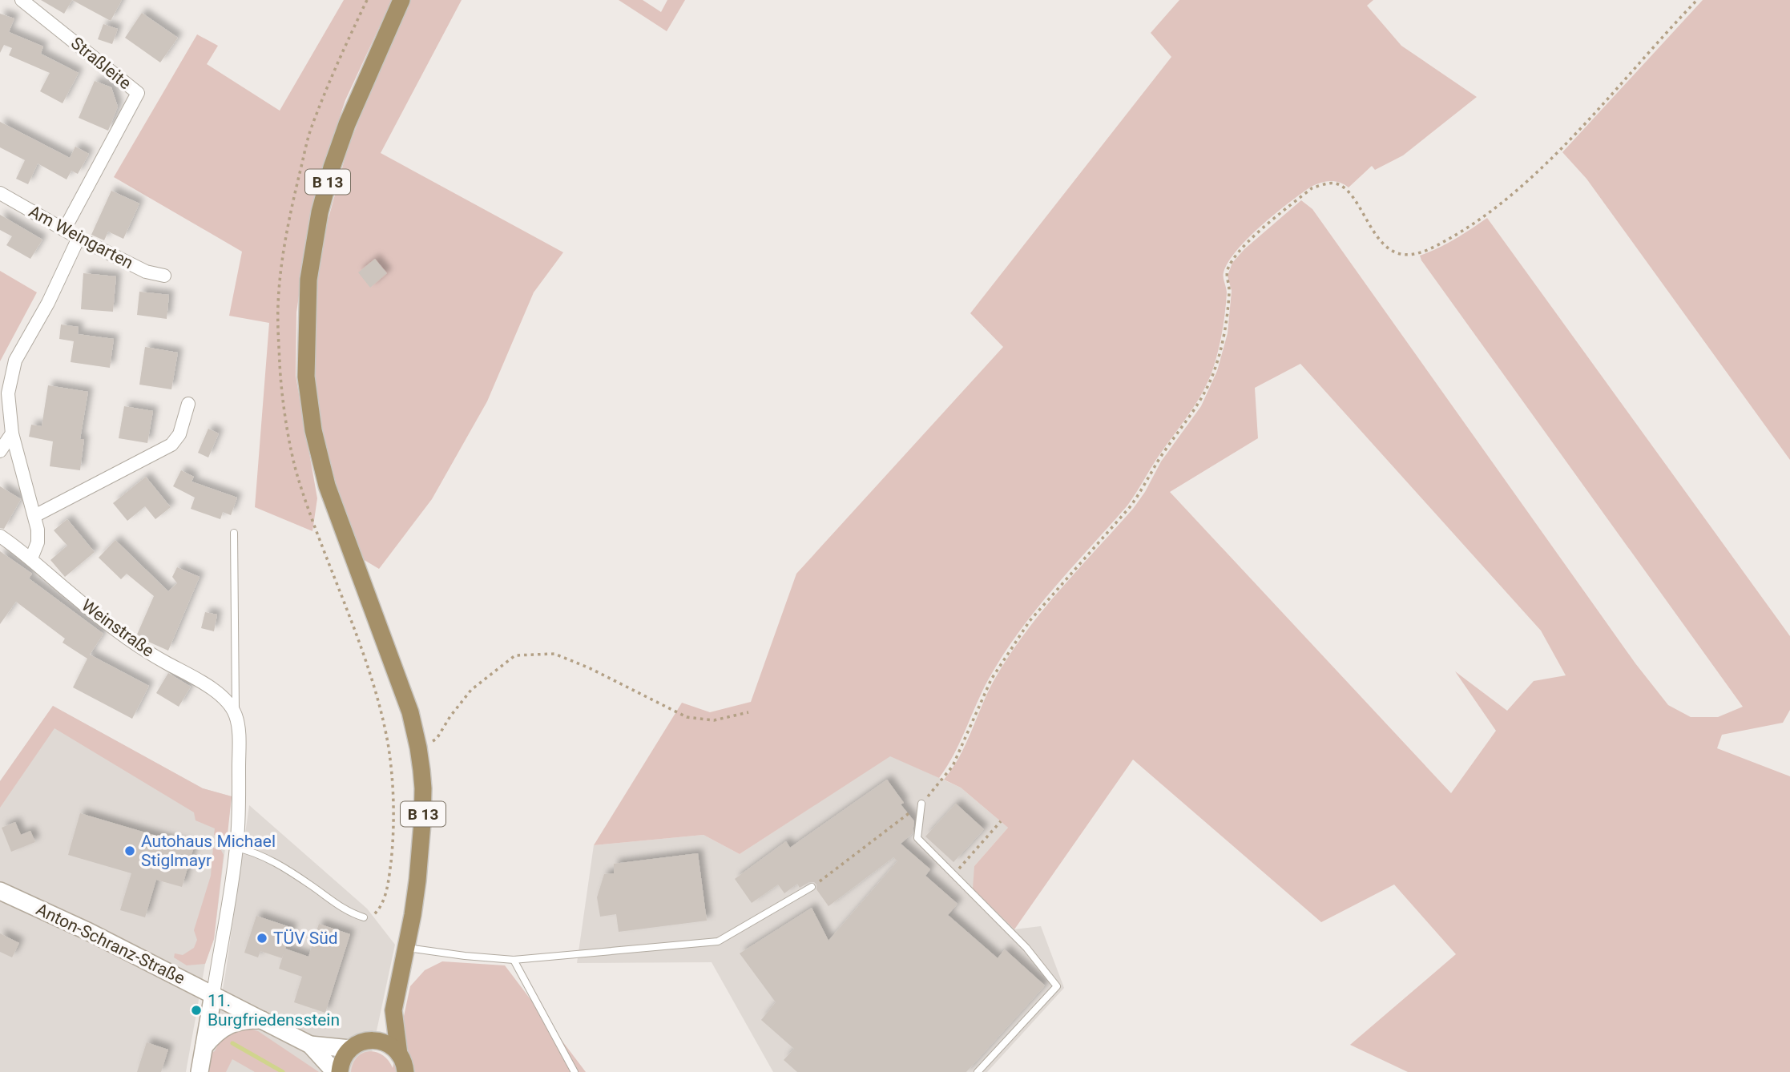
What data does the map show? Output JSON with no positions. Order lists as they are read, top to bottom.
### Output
{
  "streets": {
    "main road": ["B 13", "Anton-Schranz-Straße"],
    "street": ["Straßleite", "Am Weingarten", "Weinstraße"]
  },
  "crossings": [
    ["Straßleite", "Am Weingarten"],
    ["B 13", "Anton-Schranz-Straße"]
  ],
  "places": ["Autohaus Michael Stiglmayr", "TÜV Süd", "11. Burgfriedensstein"]
}
